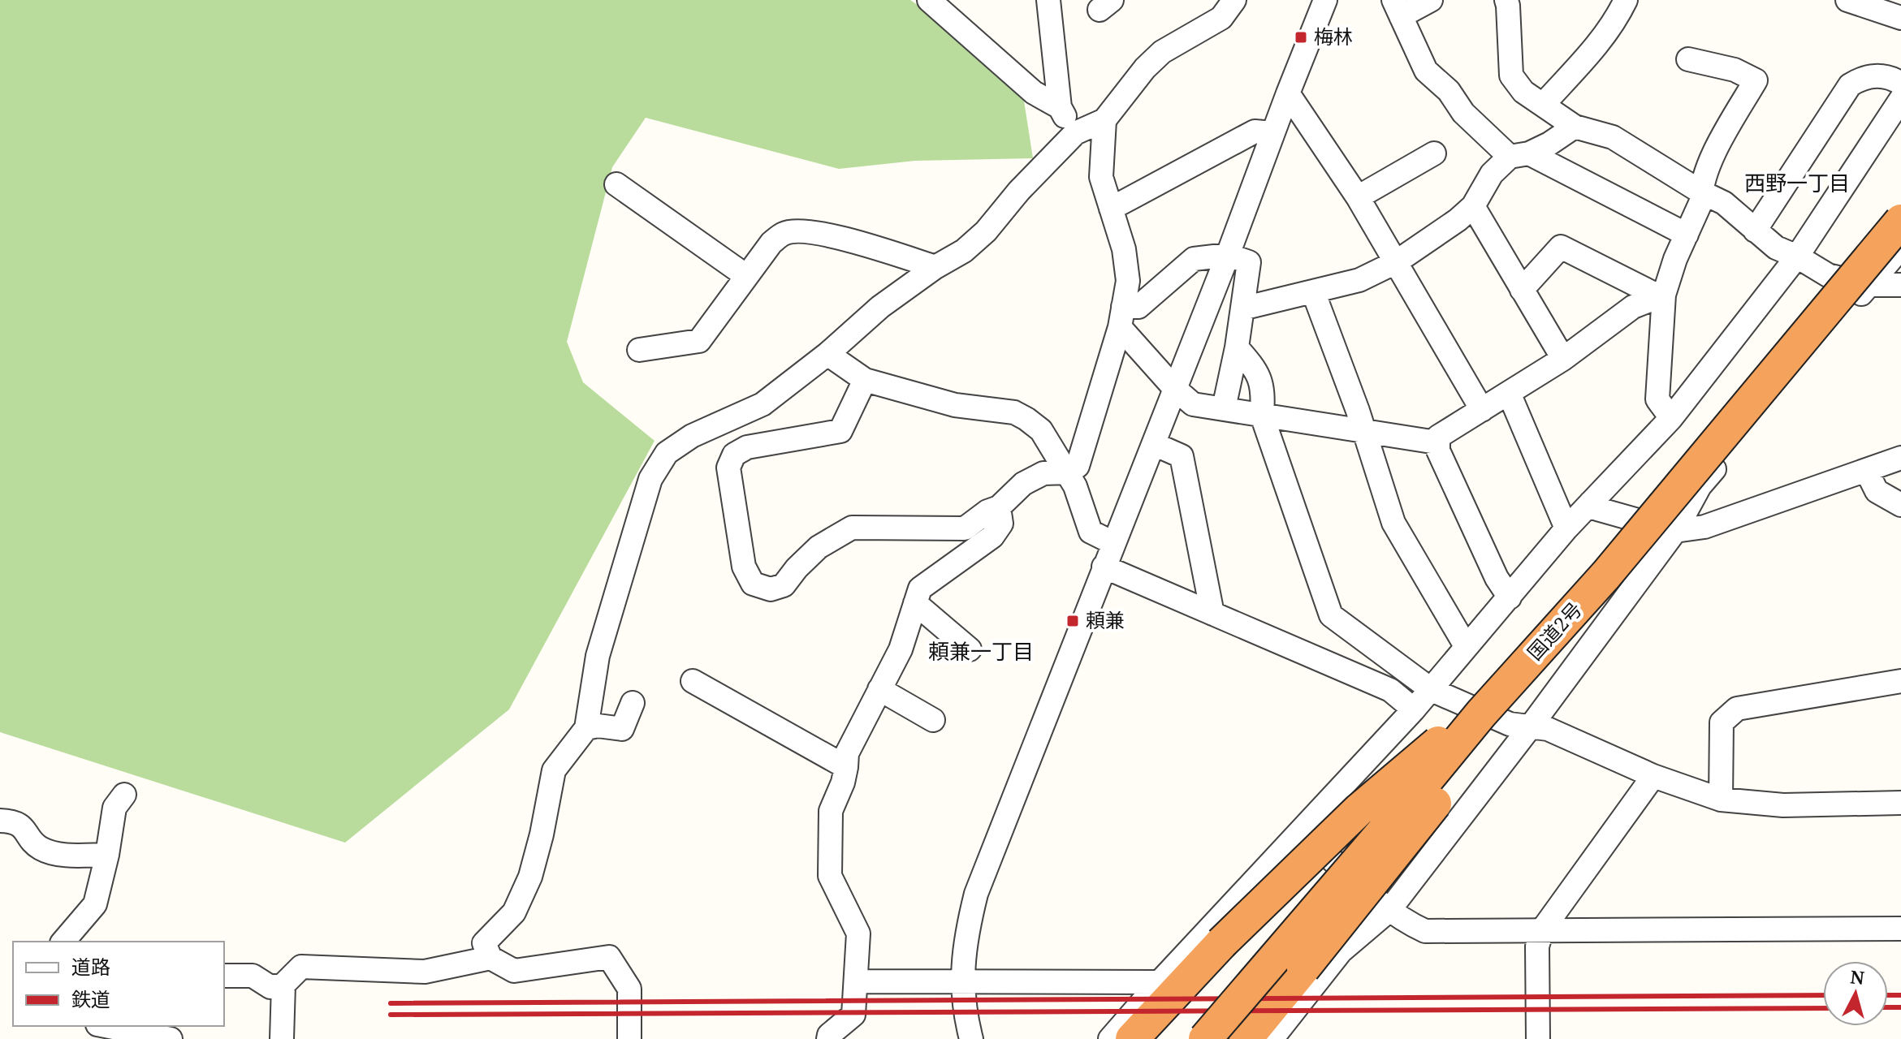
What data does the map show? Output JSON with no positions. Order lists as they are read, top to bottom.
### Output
{
  "streets": {
    "highway": ["国道2号"]
  },
  "districts": ["西野一丁目", "頼兼一丁目"],
  "places": {
    "transit": ["梅林", "頼兼"]
  },
  "legend": ["道路", "鉄道"],
  "north": "top"
}
